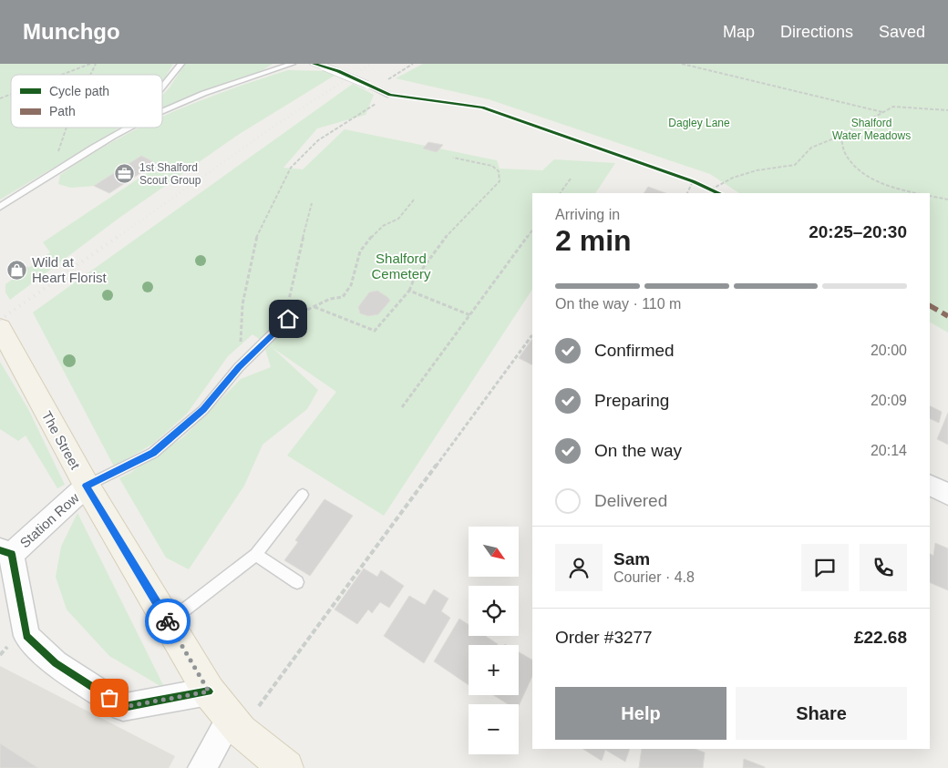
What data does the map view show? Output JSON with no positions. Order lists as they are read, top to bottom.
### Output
{
  "streets": {
    "main road": ["The Street"],
    "street": ["Station Row"]
  },
  "crossings": [
    ["The Street", "Station Row"]
  ],
  "parks": ["Dagley Lane", "Shalford Water Meadows", "Shalford Cemetery"],
  "places": {
    "office": ["1st Shalford Scout Group"],
    "shop": ["Wild at Heart Florist"]
  },
  "legend": ["Cycle path", "Path"],
  "north": "bottom right",
  "page": {
    "header": "Munchgo",
    "nav": ["Map", "Directions", "Saved"],
    "heading": ["2 min", "Arriving in", "20:25–20:30"],
    "panel": [
      "Sam",
      "Courier · 4.8",
      "Order #3277",
      "£22.68"
    ],
    "bar": "On the way · 110 m",
    "list": [
      ["Confirmed", "20:00"],
      ["Preparing", "20:09"],
      ["On the way", "20:14"],
      "Delivered"
    ],
    "map_buttons": ["+", "−"],
    "buttons": ["Help", "Share"]
  }
}
